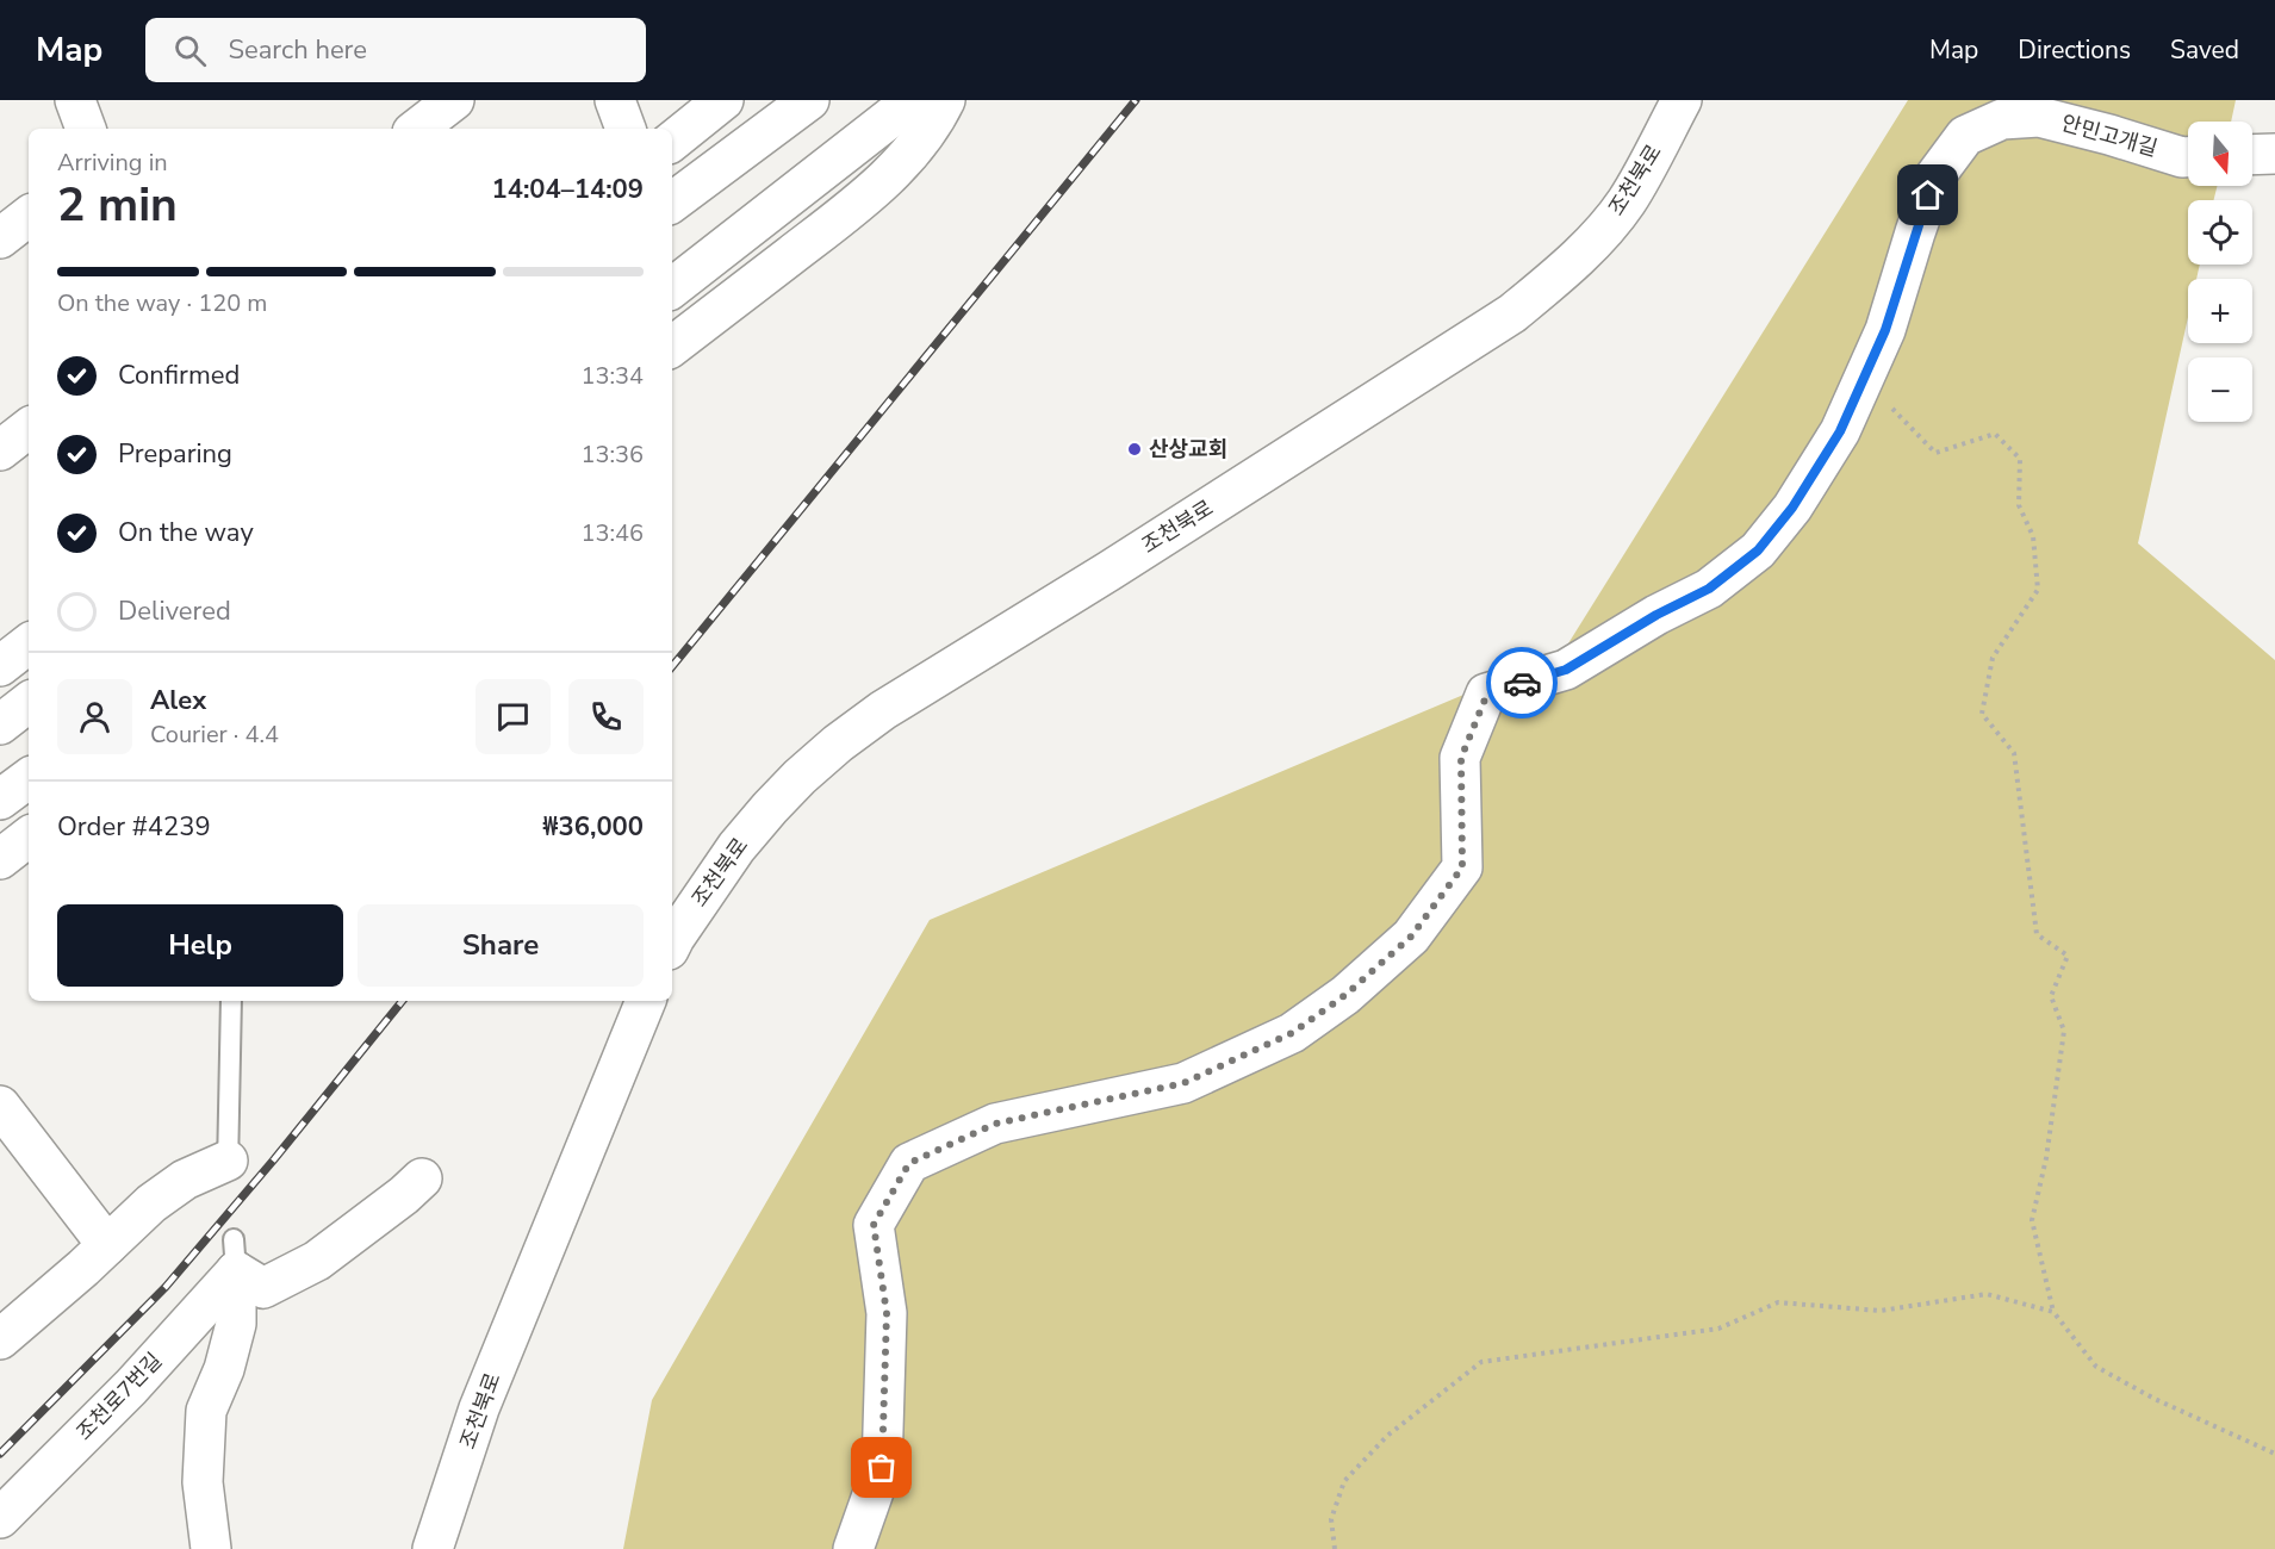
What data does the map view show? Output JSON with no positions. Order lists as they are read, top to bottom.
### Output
{
  "streets": {
    "street": ["안민고개길", "조천북로", "조천로7번길"]
  },
  "places": ["산상교회"],
  "north": "bottom",
  "page": {
    "header": "Map",
    "search": "Search here",
    "nav": ["Map", "Directions", "Saved"],
    "map_buttons": ["+", "−"],
    "heading": ["2 min", "Arriving in", "14:04–14:09"],
    "panel": [
      "Alex",
      "Courier · 4.4",
      "Order #4239",
      "₩36,000"
    ],
    "bar": "On the way · 120 m",
    "list": [
      ["Confirmed", "13:34"],
      ["Preparing", "13:36"],
      ["On the way", "13:46"],
      "Delivered"
    ],
    "buttons": ["Help", "Share"]
  }
}
